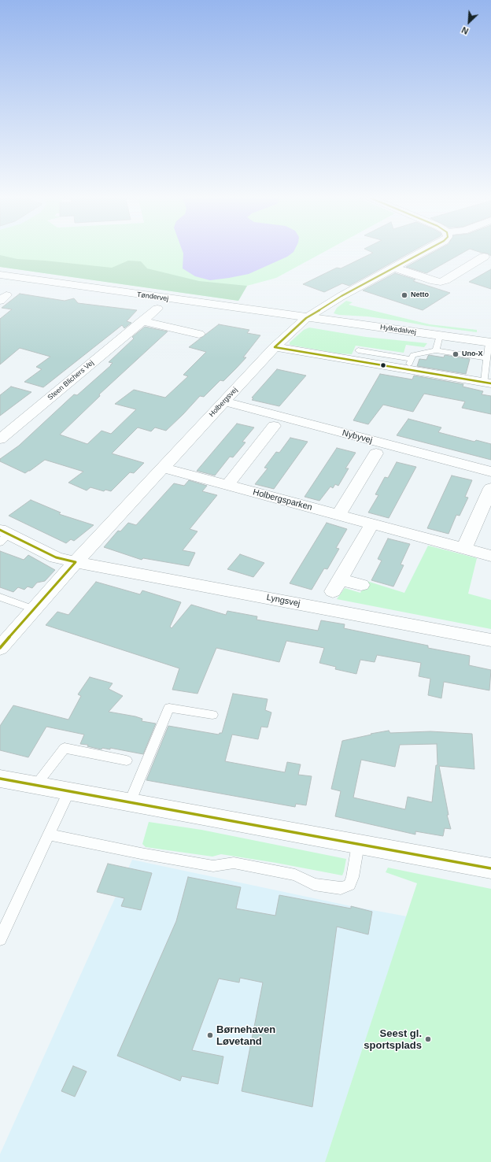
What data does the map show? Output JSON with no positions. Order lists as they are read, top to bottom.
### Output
{
  "streets": {
    "street": [
      "Tøndervej",
      "Hylkedalvej",
      "Steen Blichers Vej",
      "Holbergsvej",
      "Nybyvej",
      "Holbergsparken",
      "Lyngsvej"
    ]
  },
  "crossings": [
    ["Tøndervej", "Hylkedalvej"],
    ["Tøndervej", "Holbergsvej"],
    ["Hylkedalvej", "Holbergsvej"],
    ["Holbergsvej", "Nybyvej"],
    ["Holbergsvej", "Holbergsparken"],
    ["Holbergsvej", "Lyngsvej"]
  ],
  "places": [
    "Netto",
    "Uno-X",
    "Børnehaven Løvetand",
    "Seest gl. sportsplads"
  ],
  "north": "bottom left"
}
